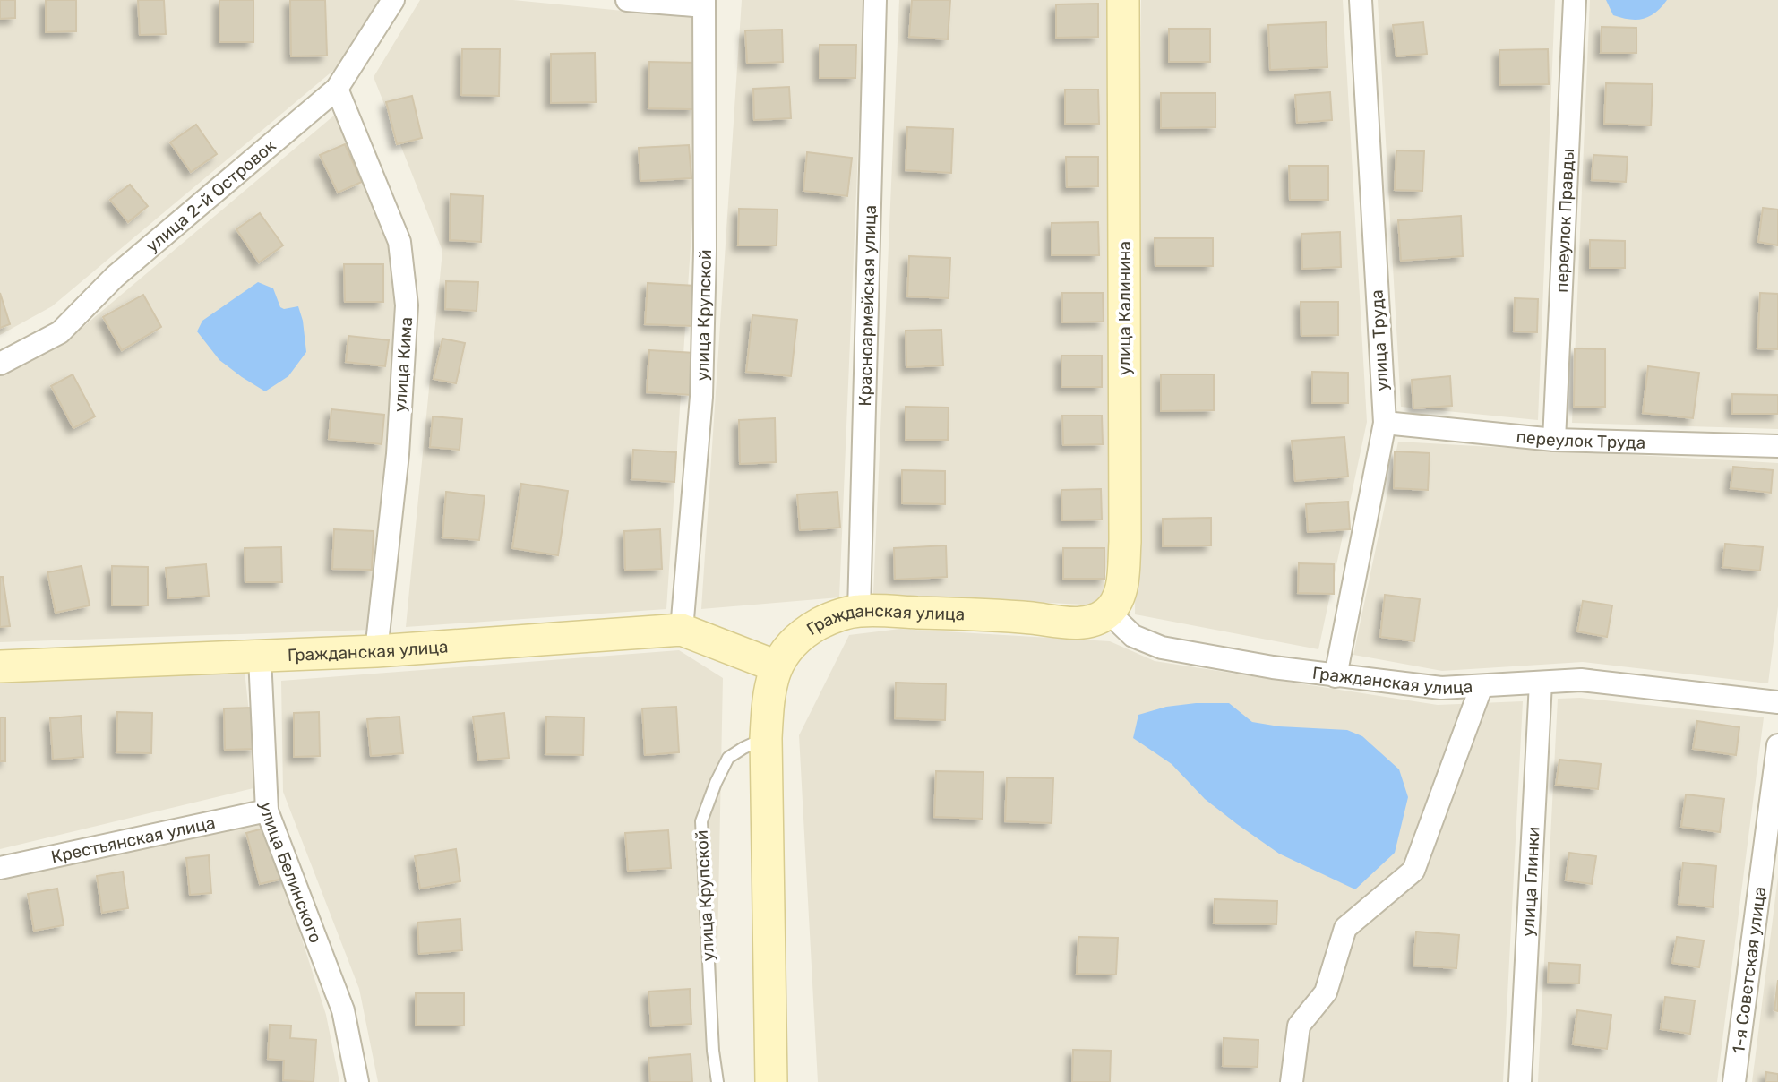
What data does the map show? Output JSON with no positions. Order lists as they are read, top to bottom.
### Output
{
  "streets": {
    "main road": ["улица Калинина", "Гражданская улица"],
    "street": [
      "улица 2-й Островок",
      "переулок Правды",
      "Красноармейская улица",
      "улица Крупской",
      "улица Труда",
      "улица Кима",
      "переулок Труда",
      "Крестьянская улица",
      "улица Белинского",
      "улица Глинки",
      "1-я Советская улица"
    ]
  },
  "crossings": [
    ["улица 2-й Островок", "улица Кима"],
    ["переулок Правды", "переулок Труда"],
    ["Красноармейская улица", "Гражданская улица"],
    ["улица Калинина", "Гражданская улица"],
    ["улица Крупской", "Гражданская улица"],
    ["улица Труда", "переулок Труда"],
    ["улица Труда", "Гражданская улица"],
    ["улица Кима", "Гражданская улица"],
    ["Гражданская улица", "улица Белинского"],
    ["Гражданская улица", "улица Глинки"],
    ["Крестьянская улица", "улица Белинского"]
  ]
}
